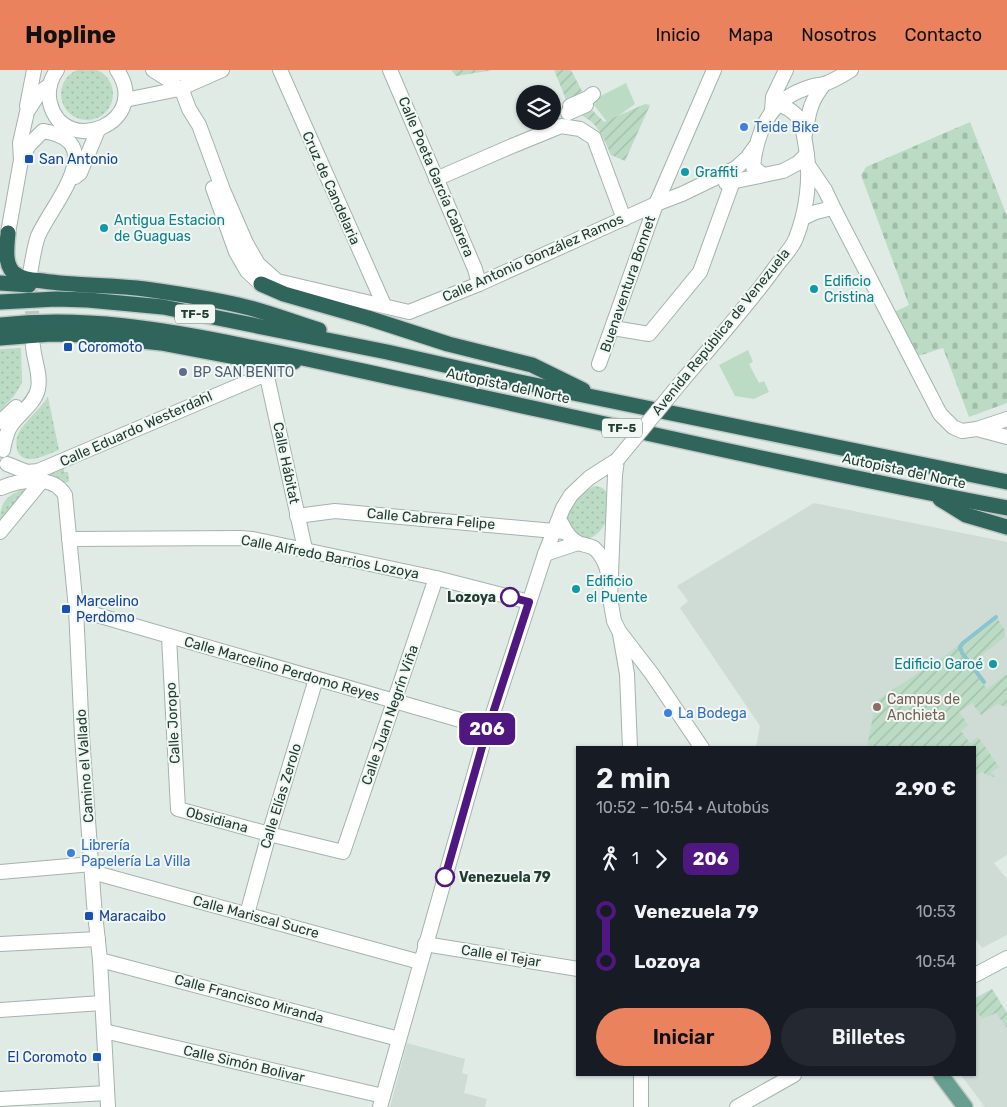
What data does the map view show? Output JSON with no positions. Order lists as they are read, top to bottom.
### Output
{
  "streets": {
    "highway": ["TF-5", "Autopista del Norte"],
    "street": [
      "Calle Poeta García Cabrera",
      "Cruz de Candelaria",
      "Calle Antonio González Ramos",
      "Buenaventura Bonnet",
      "Avenida República de Venezuela",
      "Calle Eduardo Westerdahl",
      "Calle Hábitat",
      "Calle Cabrera Felipe",
      "Calle Alfredo Barrios Lozoya",
      "Calle Marcelino Perdomo Reyes",
      "Calle Juan Negrín Viña",
      "Calle Joropo",
      "Camino el Vallado",
      "Calle Elías Zerolo",
      "Obsidiana",
      "Calle Mariscal Sucre",
      "Calle el Tejar",
      "Calle Francisco Miranda",
      "Calle Simón Bolivar"
    ]
  },
  "crossings": [
    ["Calle Poeta García Cabrera", "Calle Antonio González Ramos"],
    ["Cruz de Candelaria", "Calle Antonio González Ramos"],
    ["Calle Antonio González Ramos", "Buenaventura Bonnet"],
    ["Avenida República de Venezuela", "Calle Cabrera Felipe"],
    ["Avenida República de Venezuela", "Calle Alfredo Barrios Lozoya"],
    ["Avenida República de Venezuela", "Calle Marcelino Perdomo Reyes"],
    ["Avenida República de Venezuela", "Calle Mariscal Sucre"],
    ["Avenida República de Venezuela", "Calle el Tejar"],
    ["Avenida República de Venezuela", "Calle Francisco Miranda"],
    ["Avenida República de Venezuela", "Calle Simón Bolivar"],
    ["Calle Eduardo Westerdahl", "Calle Hábitat"],
    ["Calle Hábitat", "Calle Cabrera Felipe"],
    ["Calle Hábitat", "Calle Alfredo Barrios Lozoya"],
    ["Calle Alfredo Barrios Lozoya", "Calle Juan Negrín Viña"],
    ["Calle Alfredo Barrios Lozoya", "Camino el Vallado"],
    ["Calle Marcelino Perdomo Reyes", "Calle Juan Negrín Viña"],
    ["Calle Marcelino Perdomo Reyes", "Calle Joropo"],
    ["Calle Marcelino Perdomo Reyes", "Camino el Vallado"],
    ["Calle Marcelino Perdomo Reyes", "Calle Elías Zerolo"],
    ["Calle Juan Negrín Viña", "Obsidiana"],
    ["Calle Joropo", "Obsidiana"],
    ["Camino el Vallado", "Calle Mariscal Sucre"],
    ["Camino el Vallado", "Calle Francisco Miranda"],
    ["Camino el Vallado", "Calle Simón Bolivar"],
    ["Calle Elías Zerolo", "Obsidiana"],
    ["Calle Elías Zerolo", "Calle Mariscal Sucre"]
  ],
  "places": {
    "other": [
      "Teide Bike",
      "Graffiti",
      "Antigua Estacion de Guaguas",
      "Edificio Cristina",
      "BP SAN BENITO",
      "Edificio el Puente",
      "Lozoya",
      "Edificio Garoé",
      "Campus de Anchieta",
      "La Bodega",
      "Librería Papelería La Villa",
      "Venezuela 79"
    ],
    "transit": [
      "San Antonio",
      "Coromoto",
      "Marcelino Perdomo",
      "Maracaibo",
      "El Coromoto"
    ]
  },
  "lines": ["bus line 206"],
  "page": {
    "header": "Hopline",
    "nav": [
      "Inicio",
      "Mapa",
      "Nosotros",
      "Contacto"
    ],
    "on_map": "206",
    "heading": ["2 min", "10:52 – 10:54 · Autobús", "2.90 €"],
    "legs": ["1", "206"],
    "list": [
      {
        "name": "Venezuela 79",
        "value": "10:53"
      },
      {
        "name": "Lozoya",
        "value": "10:54"
      }
    ],
    "buttons": ["Iniciar", "Billetes"]
  }
}
